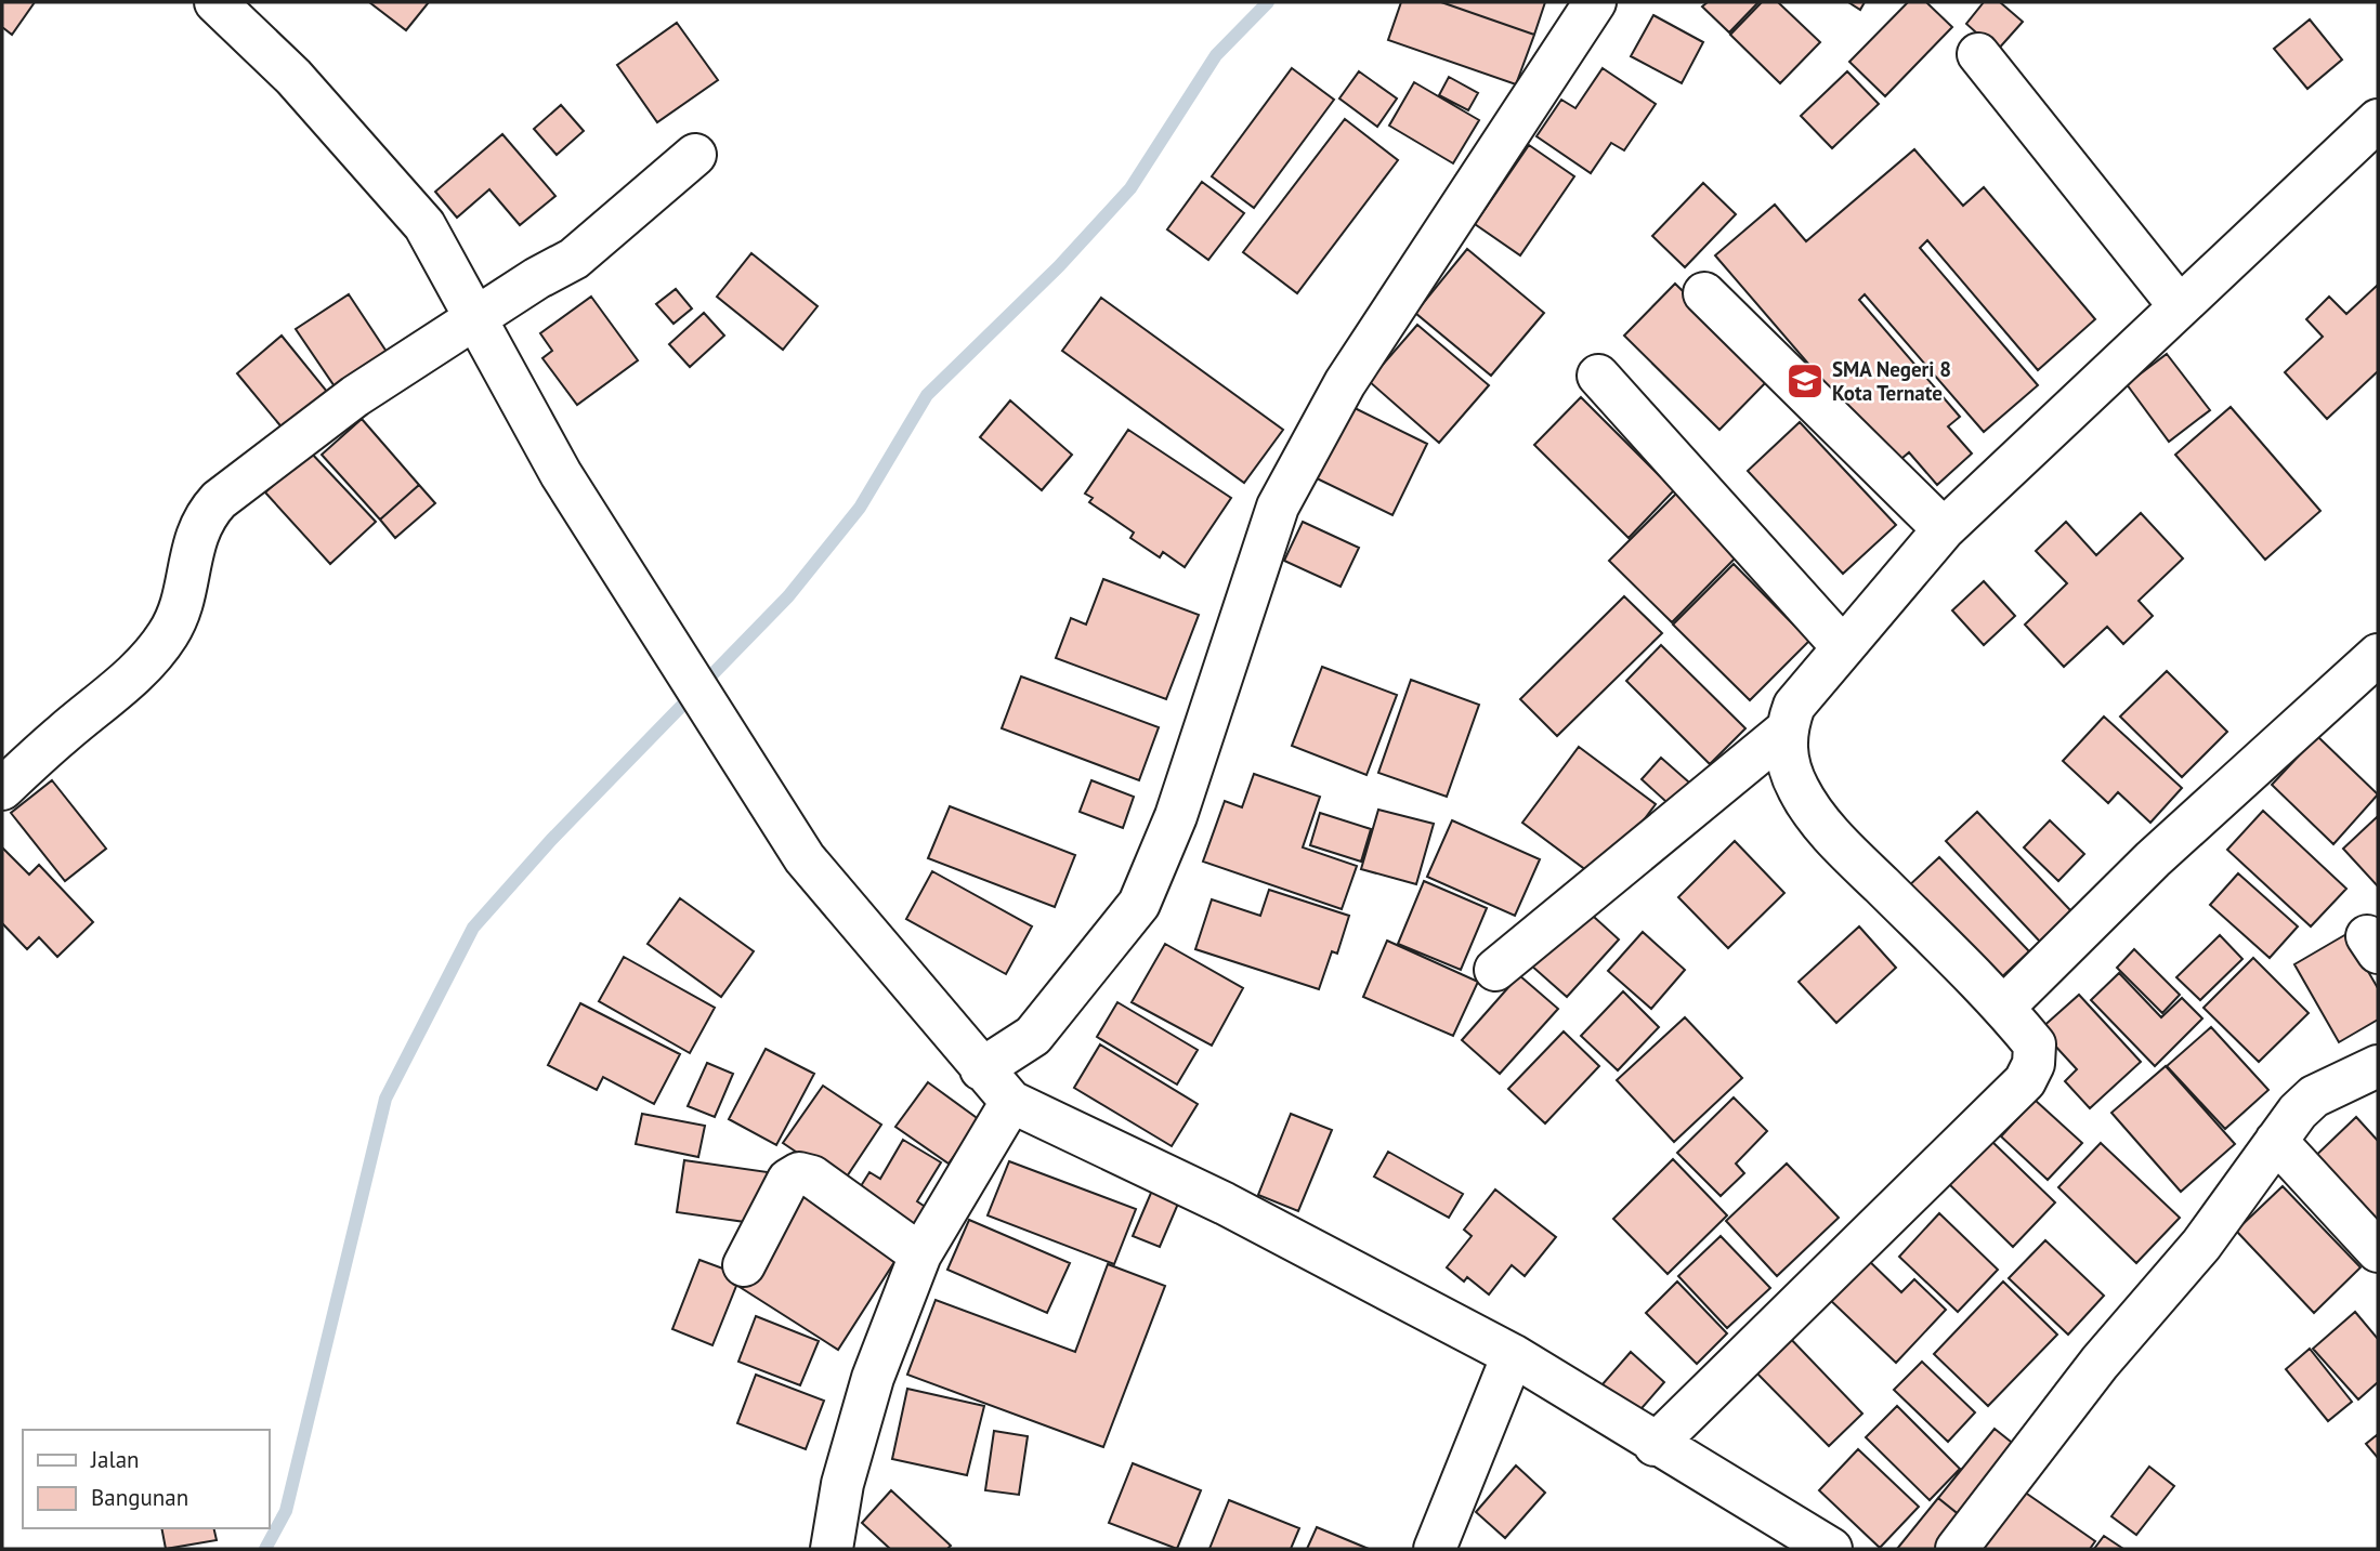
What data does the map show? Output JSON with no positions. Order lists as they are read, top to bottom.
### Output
{
  "places": {
    "school or university": ["SMA Negeri 8 Kota Ternate"]
  },
  "legend": ["Jalan", "Bangunan"]
}
